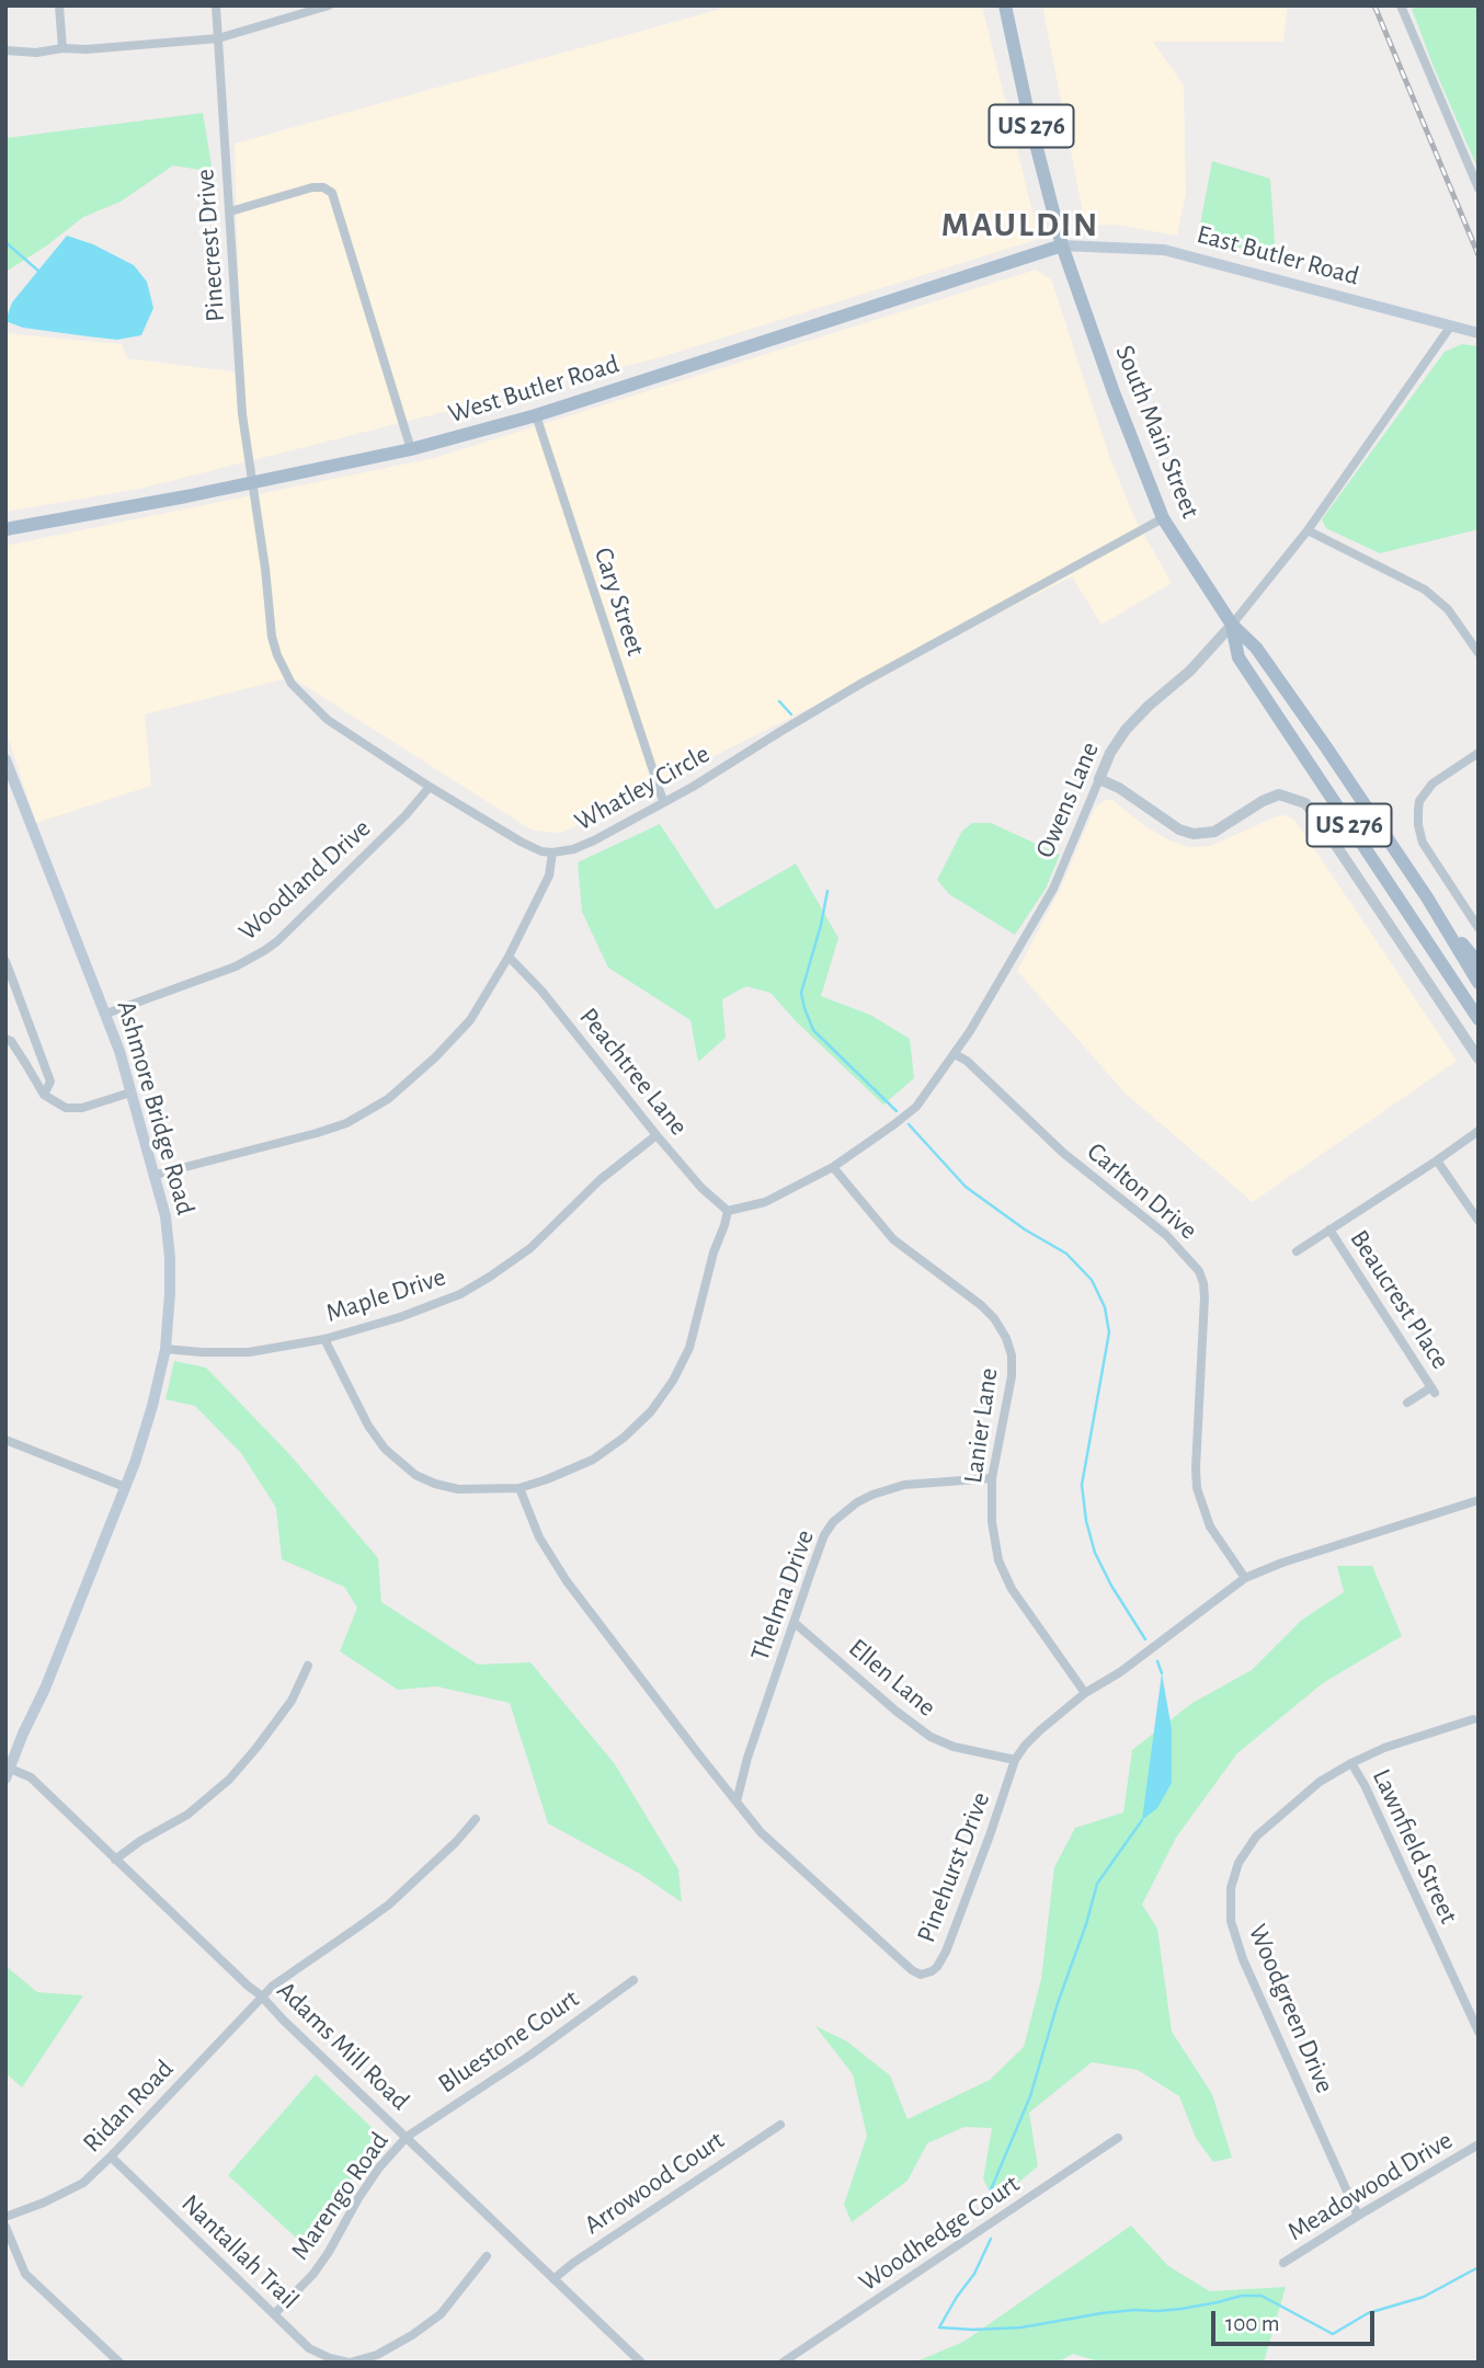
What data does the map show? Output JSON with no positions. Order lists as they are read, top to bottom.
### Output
{
  "streets": {
    "main road": [
      "US 276",
      "East Butler Road",
      "West Butler Road",
      "South Main Street",
      "Ashmore Bridge Road"
    ],
    "street": [
      "Pinecrest Drive",
      "Cary Street",
      "Whatley Circle",
      "Owens Lane",
      "Woodland Drive",
      "Peachtree Lane",
      "Carlton Drive",
      "Maple Drive",
      "Beaucrest Place",
      "Lanier Lane",
      "Thelma Drive",
      "Ellen Lane",
      "Lawnfield Street",
      "Pinehurst Drive",
      "Woodgreen Drive",
      "Bluestone Court",
      "Adams Mill Road",
      "Ridan Road",
      "Arrowood Court",
      "Meadowood Drive",
      "Marengo Road",
      "Woodhedge Court",
      "Nantallah Trail"
    ]
  },
  "crossings": [
    ["US 276", "East Butler Road"],
    ["US 276", "West Butler Road"],
    ["US 276", "South Main Street"],
    ["Pinecrest Drive", "West Butler Road"],
    ["Pinecrest Drive", "Whatley Circle"],
    ["East Butler Road", "West Butler Road"],
    ["East Butler Road", "South Main Street"],
    ["East Butler Road", "Owens Lane"],
    ["West Butler Road", "South Main Street"],
    ["West Butler Road", "Cary Street"],
    ["West Butler Road", "Whatley Circle"],
    ["South Main Street", "Whatley Circle"],
    ["South Main Street", "Owens Lane"],
    ["Cary Street", "Whatley Circle"],
    ["Whatley Circle", "Woodland Drive"],
    ["Owens Lane", "Peachtree Lane"],
    ["Owens Lane", "Carlton Drive"],
    ["Owens Lane", "Lanier Lane"],
    ["Woodland Drive", "Ashmore Bridge Road"],
    ["Peachtree Lane", "Maple Drive"],
    ["Ashmore Bridge Road", "Maple Drive"],
    ["Ashmore Bridge Road", "Adams Mill Road"],
    ["Carlton Drive", "Pinehurst Drive"],
    ["Lanier Lane", "Thelma Drive"],
    ["Lanier Lane", "Pinehurst Drive"],
    ["Thelma Drive", "Ellen Lane"],
    ["Thelma Drive", "Pinehurst Drive"],
    ["Ellen Lane", "Pinehurst Drive"],
    ["Lawnfield Street", "Woodgreen Drive"],
    ["Woodgreen Drive", "Meadowood Drive"],
    ["Bluestone Court", "Adams Mill Road"],
    ["Bluestone Court", "Marengo Road"],
    ["Adams Mill Road", "Ridan Road"],
    ["Adams Mill Road", "Arrowood Court"],
    ["Adams Mill Road", "Marengo Road"],
    ["Ridan Road", "Nantallah Trail"],
    ["Marengo Road", "Nantallah Trail"]
  ],
  "districts": ["MAULDIN"],
  "scale_bar": "100 m"
}
